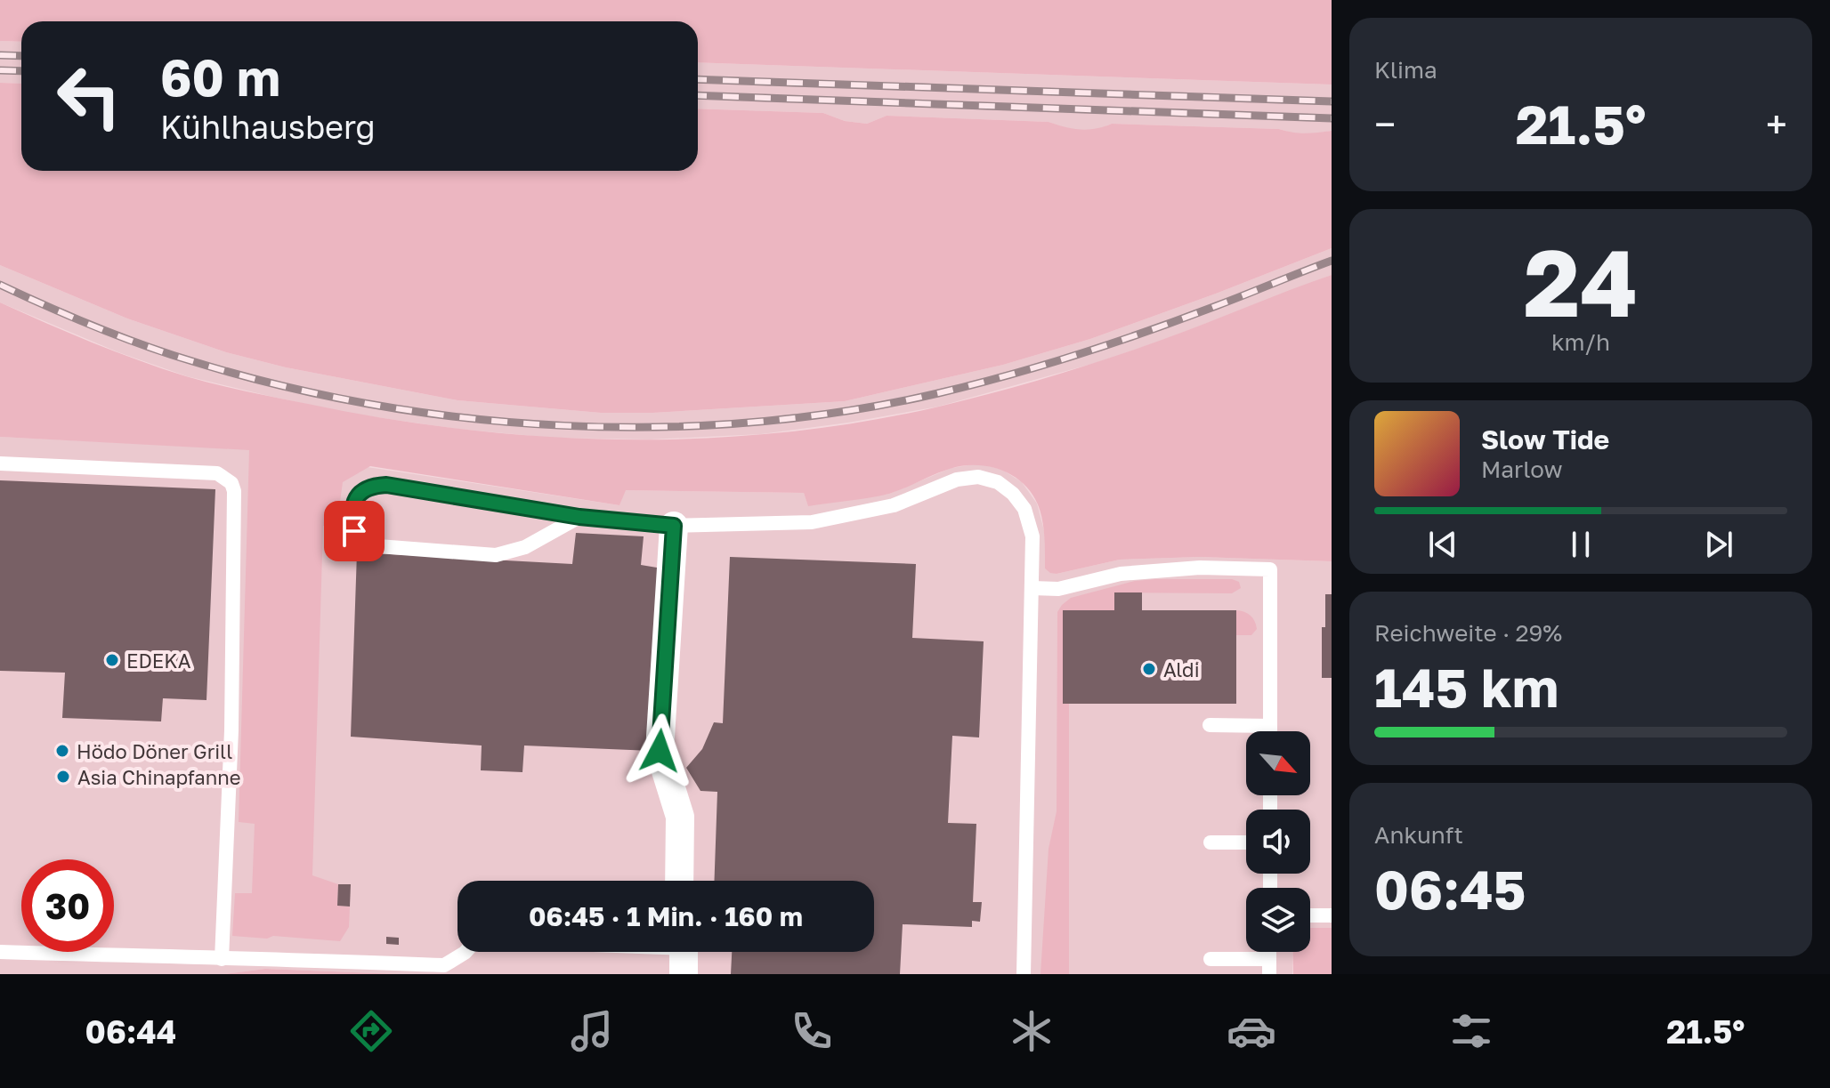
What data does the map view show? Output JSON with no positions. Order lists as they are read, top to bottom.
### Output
{
  "places": [
    "EDEKA",
    "Aldi",
    "Hödo Döner Grill",
    "Asia Chinapfanne"
  ],
  "north": "bottom right",
  "page": {
    "tile": [
      "Klima",
      ["24", "km/h"],
      ["Reichweite · 29%", "145 km"],
      ["Ankunft", "06:45"]
    ],
    "turn": ["60 m", "Kühlhausberg"],
    "heat": ["−", "21.5°", "+"],
    "song": ["Slow Tide", "Marlow"],
    "limit": "30",
    "trip": "06:45 · 1 Min. · 160 m",
    "tabs": ["06:44", "21.5°"]
  }
}
